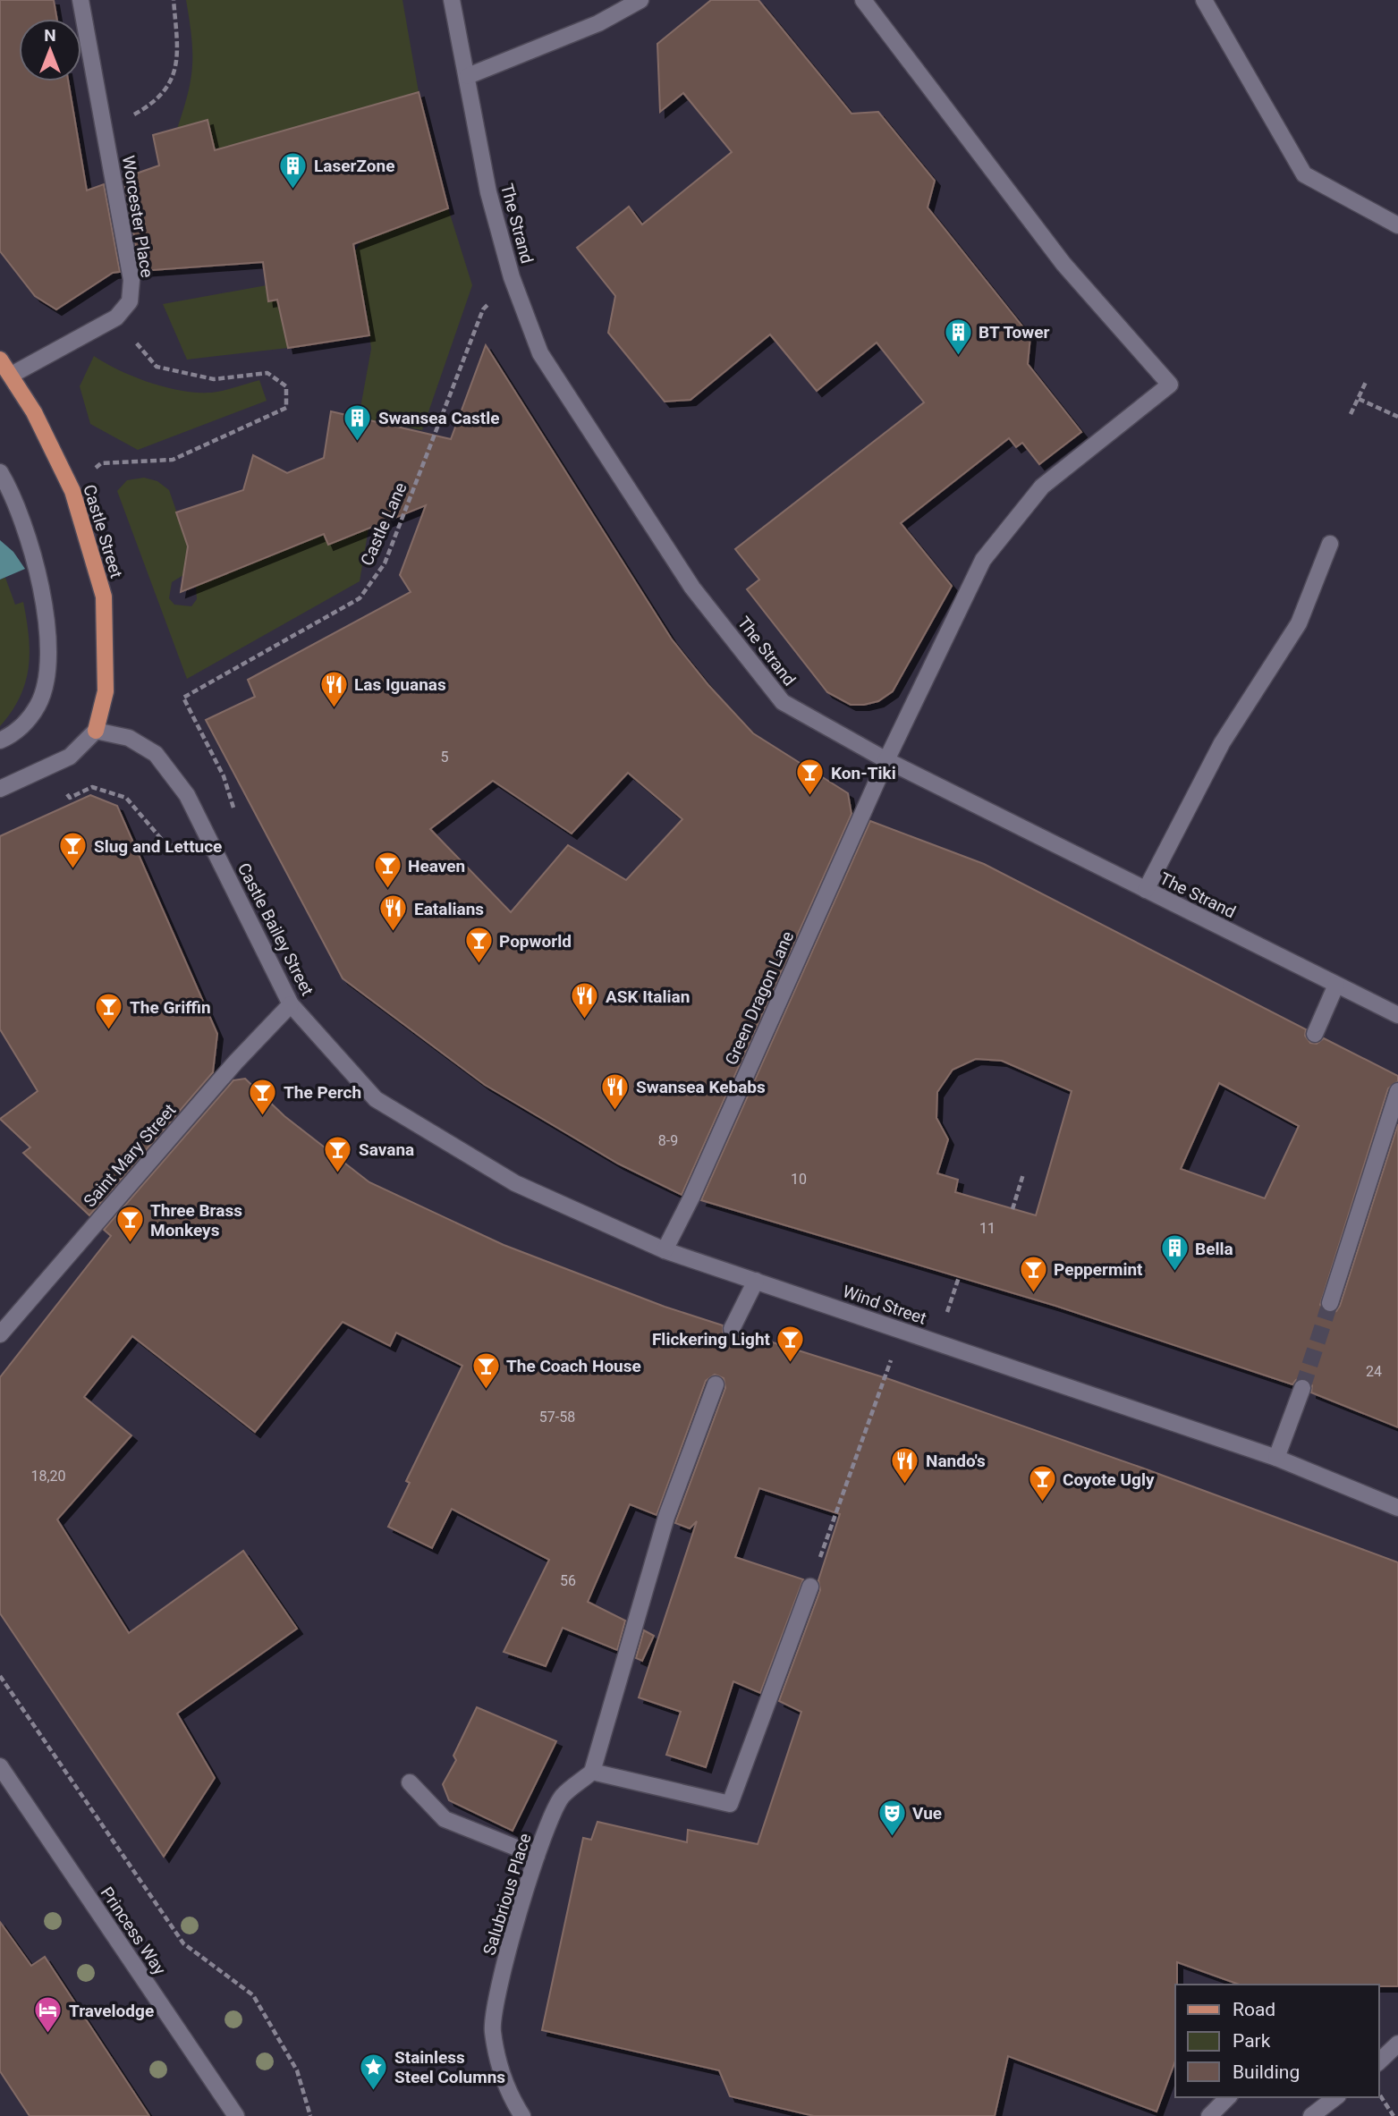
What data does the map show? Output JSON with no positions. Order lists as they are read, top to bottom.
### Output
{
  "streets": {
    "main road": ["Castle Street"],
    "street": [
      "Worcester Place",
      "The Strand",
      "Castle Bailey Street",
      "Green Dragon Lane",
      "Saint Mary Street",
      "Wind Street",
      "Salubrious Place",
      "Princess Way"
    ],
    "path": ["Castle Lane"]
  },
  "crossings": [
    ["The Strand", "Castle Lane"],
    ["The Strand", "Green Dragon Lane"],
    ["Castle Street", "Castle Bailey Street"],
    ["Castle Bailey Street", "Saint Mary Street"],
    ["Castle Bailey Street", "Wind Street"],
    ["Green Dragon Lane", "Wind Street"]
  ],
  "places": {
    "building": [
      "LaserZone",
      "BT Tower",
      "Swansea Castle",
      "Bella"
    ],
    "restaurant": [
      "Las Iguanas",
      "Eatalians",
      "ASK Italian",
      "Swansea Kebabs",
      "Nando's"
    ],
    "bar": [
      "Kon-Tiki",
      "Slug and Lettuce",
      "Heaven",
      "Popworld",
      "The Griffin",
      "The Perch",
      "Savana",
      "Three Brass Monkeys",
      "Peppermint",
      "Flickering Light",
      "The Coach House",
      "Coyote Ugly"
    ],
    "theatre": ["Vue"],
    "hotel": ["Travelodge"],
    "place": ["Stainless Steel Columns"]
  },
  "house_numbers": [
    "5",
    "8-9",
    "10",
    "11",
    "24",
    "57-58",
    "18,20",
    "56"
  ],
  "legend": ["Road", "Park", "Building"],
  "north": "top"
}
